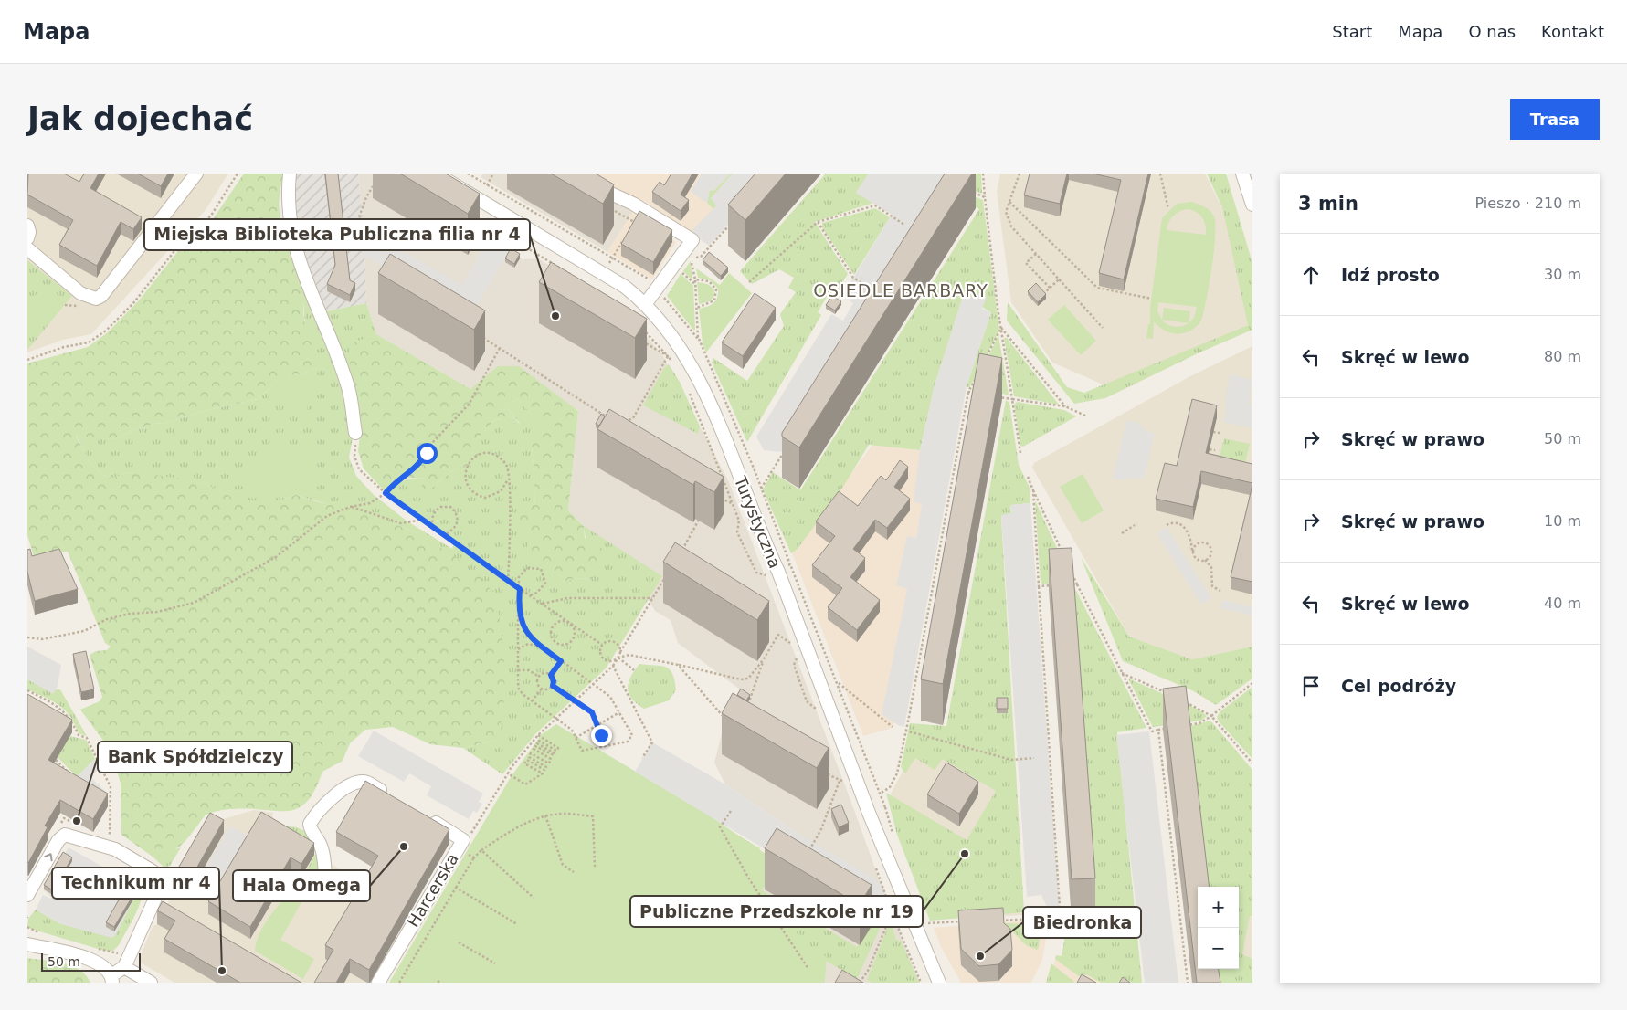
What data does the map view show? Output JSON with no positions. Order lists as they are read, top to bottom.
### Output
{
  "streets": {
    "street": ["Turystyczna", "Harcerska"]
  },
  "districts": ["OSIEDLE BARBARY"],
  "places": [
    "Miejska Biblioteka Publiczna filia nr 4",
    "Bank Spółdzielczy",
    "Hala Omega",
    "Publiczne Przedszkole nr 19",
    "Biedronka",
    "Technikum nr 4"
  ],
  "scale_bar": "50 m",
  "page": {
    "header": "Mapa",
    "nav": [
      "Start",
      "Mapa",
      "O nas",
      "Kontakt"
    ],
    "buttons": "Trasa",
    "title": "Jak dojechać",
    "heading": ["3 min", "Pieszo · 210 m"],
    "list": [
      ["Idź prosto", "30 m"],
      ["Skręć w lewo", "80 m"],
      ["Skręć w prawo", "50 m"],
      ["Skręć w prawo", "10 m"],
      ["Skręć w lewo", "40 m"],
      "Cel podróży"
    ],
    "map_buttons": ["+", "−"],
    "scale": "50 m"
  }
}
